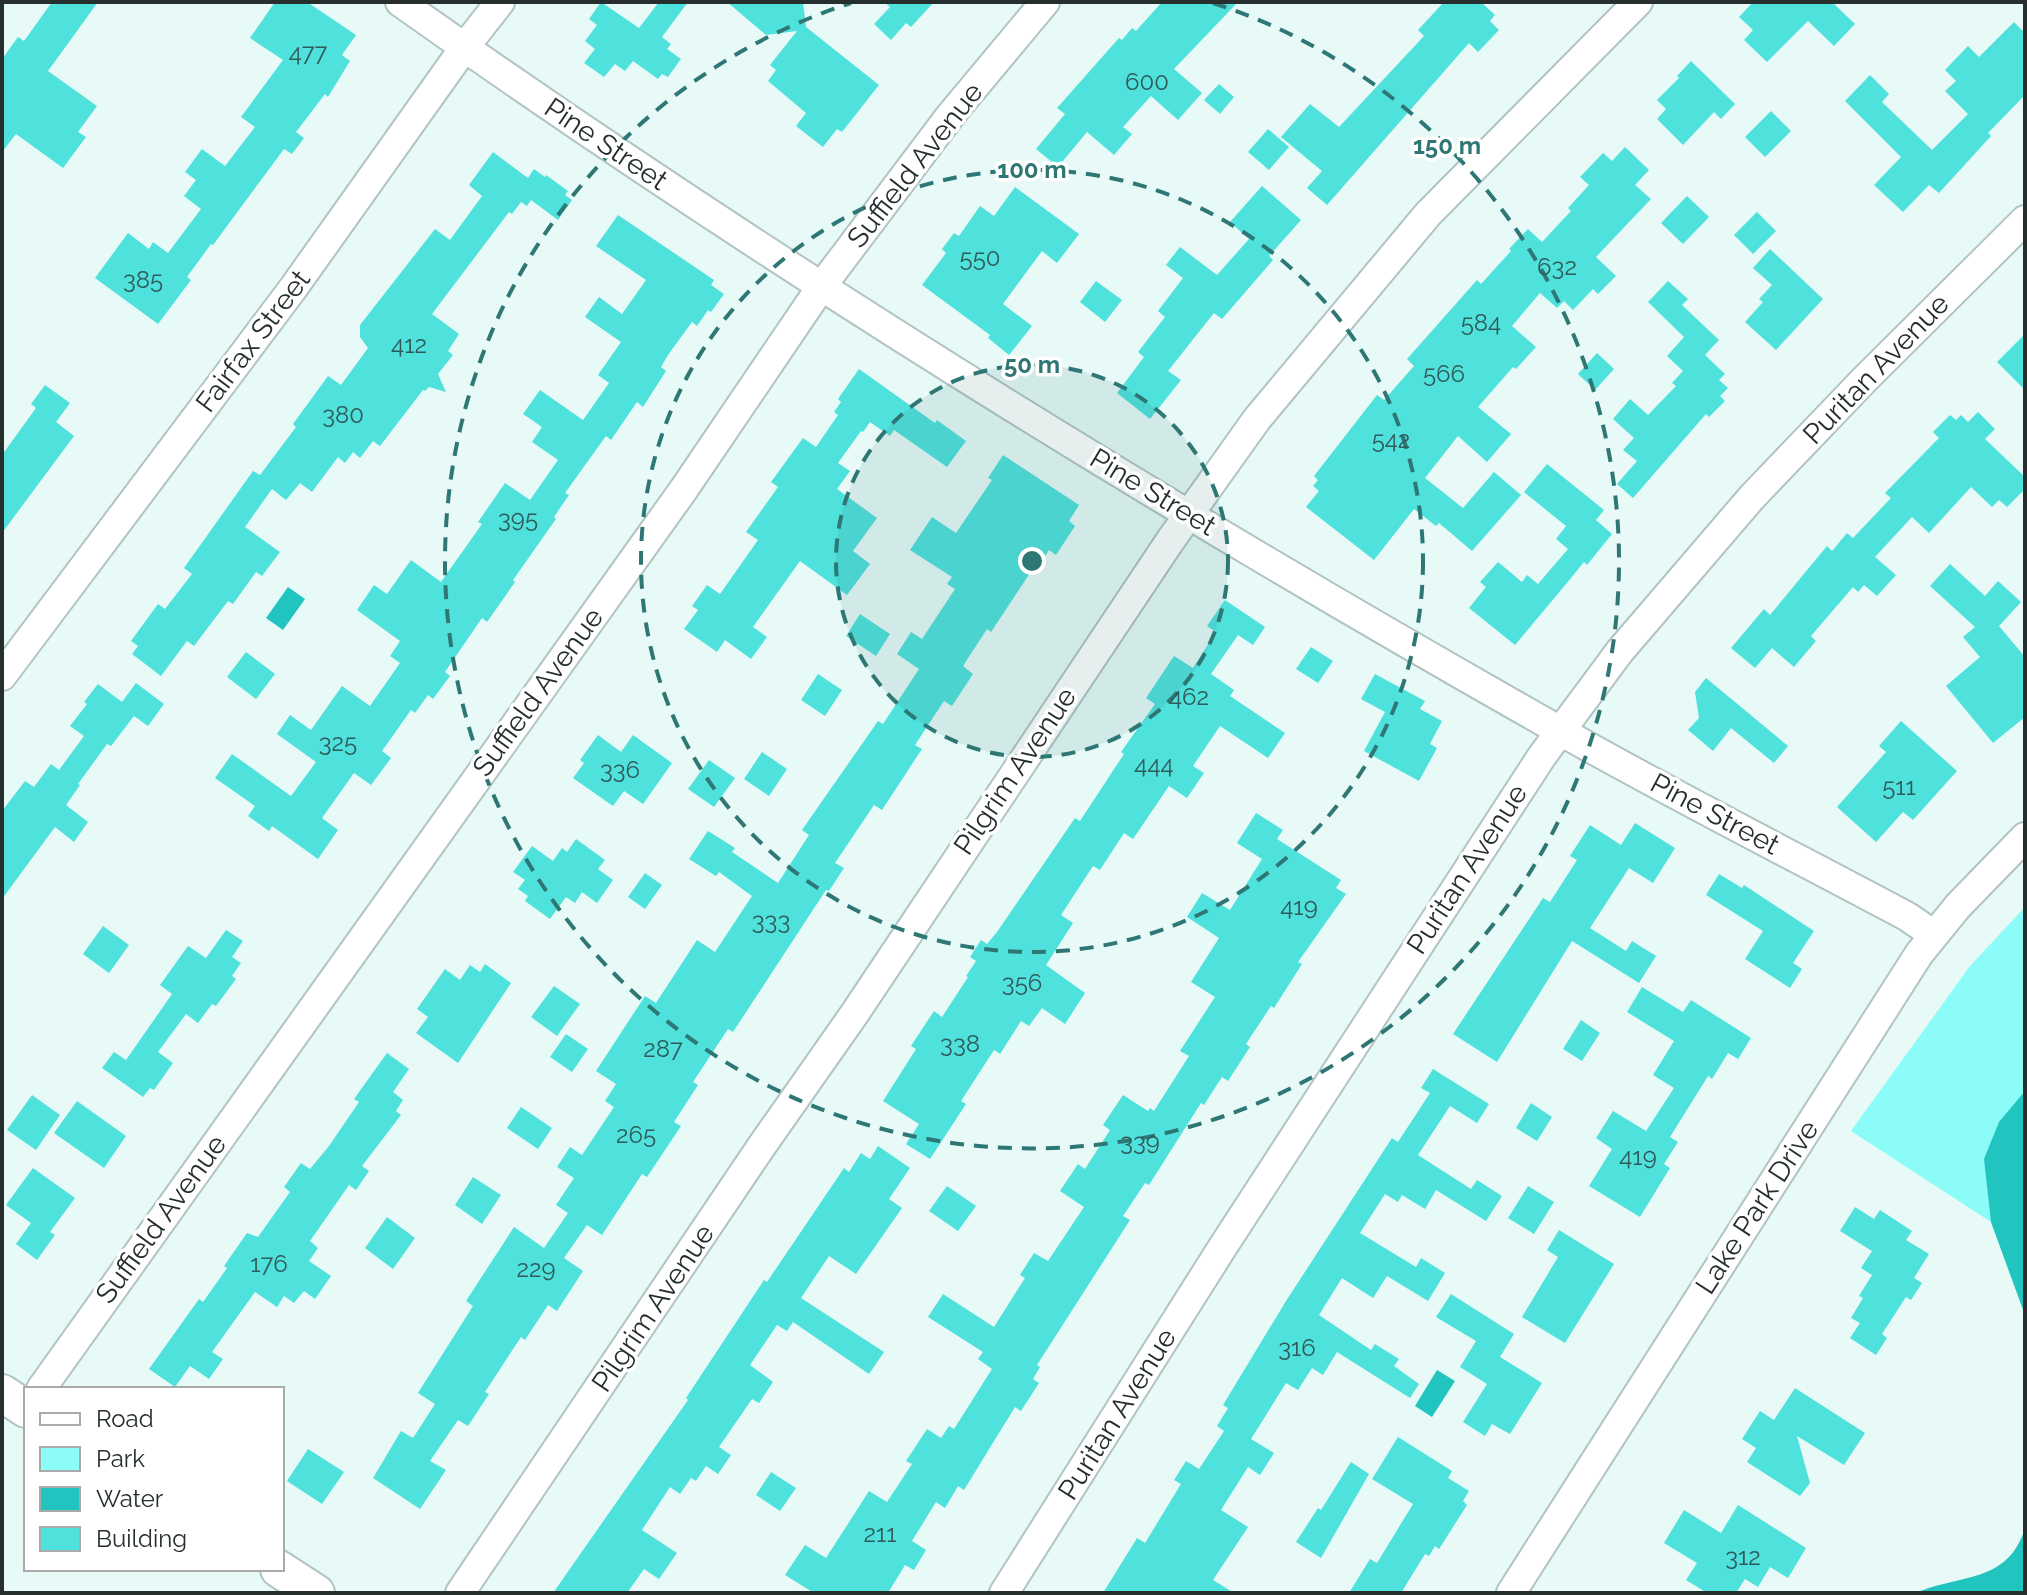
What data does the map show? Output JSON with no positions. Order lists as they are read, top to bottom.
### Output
{
  "streets": {
    "street": [
      "Pine Street",
      "Suffield Avenue",
      "Fairfax Street",
      "Puritan Avenue",
      "Pilgrim Avenue",
      "Lake Park Drive"
    ]
  },
  "crossings": [
    ["Pine Street", "Suffield Avenue"],
    ["Pine Street", "Fairfax Street"],
    ["Pine Street", "Puritan Avenue"],
    ["Pine Street", "Pilgrim Avenue"],
    ["Pine Street", "Lake Park Drive"]
  ],
  "house_numbers": [
    "477",
    "600",
    "550",
    "632",
    "385",
    "584",
    "412",
    "566",
    "380",
    "542",
    "395",
    "462",
    "325",
    "444",
    "336",
    "511",
    "419",
    "333",
    "356",
    "338",
    "287",
    "265",
    "339",
    "419",
    "176",
    "229",
    "316",
    "211",
    "312"
  ],
  "legend": [
    "Road",
    "Park",
    "Water",
    "Building"
  ],
  "rings": ["150 m", "100 m", "50 m"]
}
